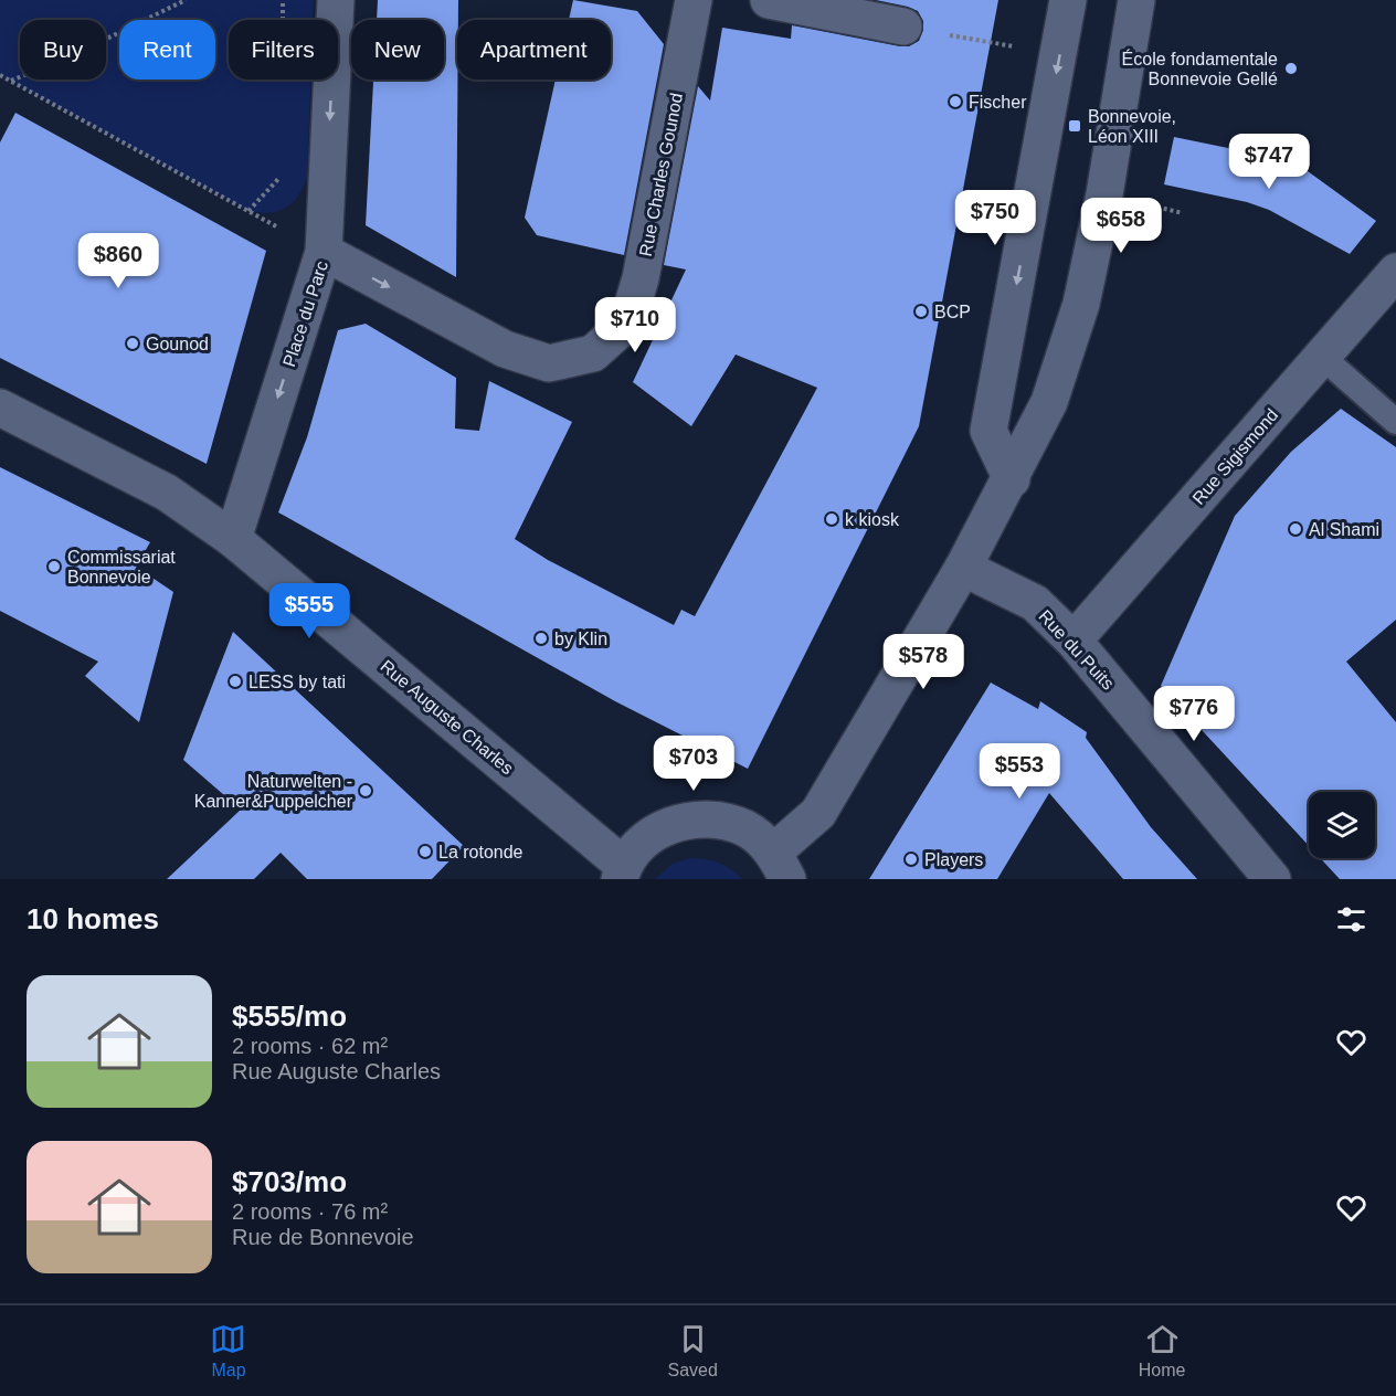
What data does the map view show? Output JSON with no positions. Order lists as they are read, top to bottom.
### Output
{
  "streets": {
    "street": [
      "Rue Charles Gounod",
      "Place du Parc",
      "Rue Sigismond",
      "Rue du Puits",
      "Rue Auguste Charles"
    ]
  },
  "crossings": [
    ["Rue Charles Gounod", "Place du Parc"],
    ["Place du Parc", "Rue Auguste Charles"],
    ["Rue Sigismond", "Rue du Puits"]
  ],
  "one_way": ["Place du Parc"],
  "places": {
    "other": [
      "École fondamentale Bonnevoie Gellé",
      "Fischer",
      "BCP",
      "Gounod",
      "k kiosk",
      "Al Shami",
      "Commissariat Bonnevoie",
      "by Klin",
      "LESS by tati",
      "Naturwelten - Kanner&Puppelcher",
      "La rotonde",
      "Players"
    ],
    "transit": ["Bonnevoie, Léon XIII"]
  },
  "page": {
    "chip": [
      "Buy",
      "Rent",
      "Filters",
      "New",
      "Apartment"
    ],
    "price": [
      "$747",
      "$750",
      "$658",
      "$860",
      "$710",
      "$555",
      "$578",
      "$776",
      "$703",
      "$553"
    ],
    "heading": "10 homes",
    "list": [
      {
        "name": "$555/mo",
        "note": "2 rooms · 62 m² · Rue Auguste Charles"
      },
      {
        "name": "$703/mo",
        "note": "2 rooms · 76 m² · Rue de Bonnevoie"
      }
    ],
    "tabs": ["Map", "Saved", "Home"]
  }
}
